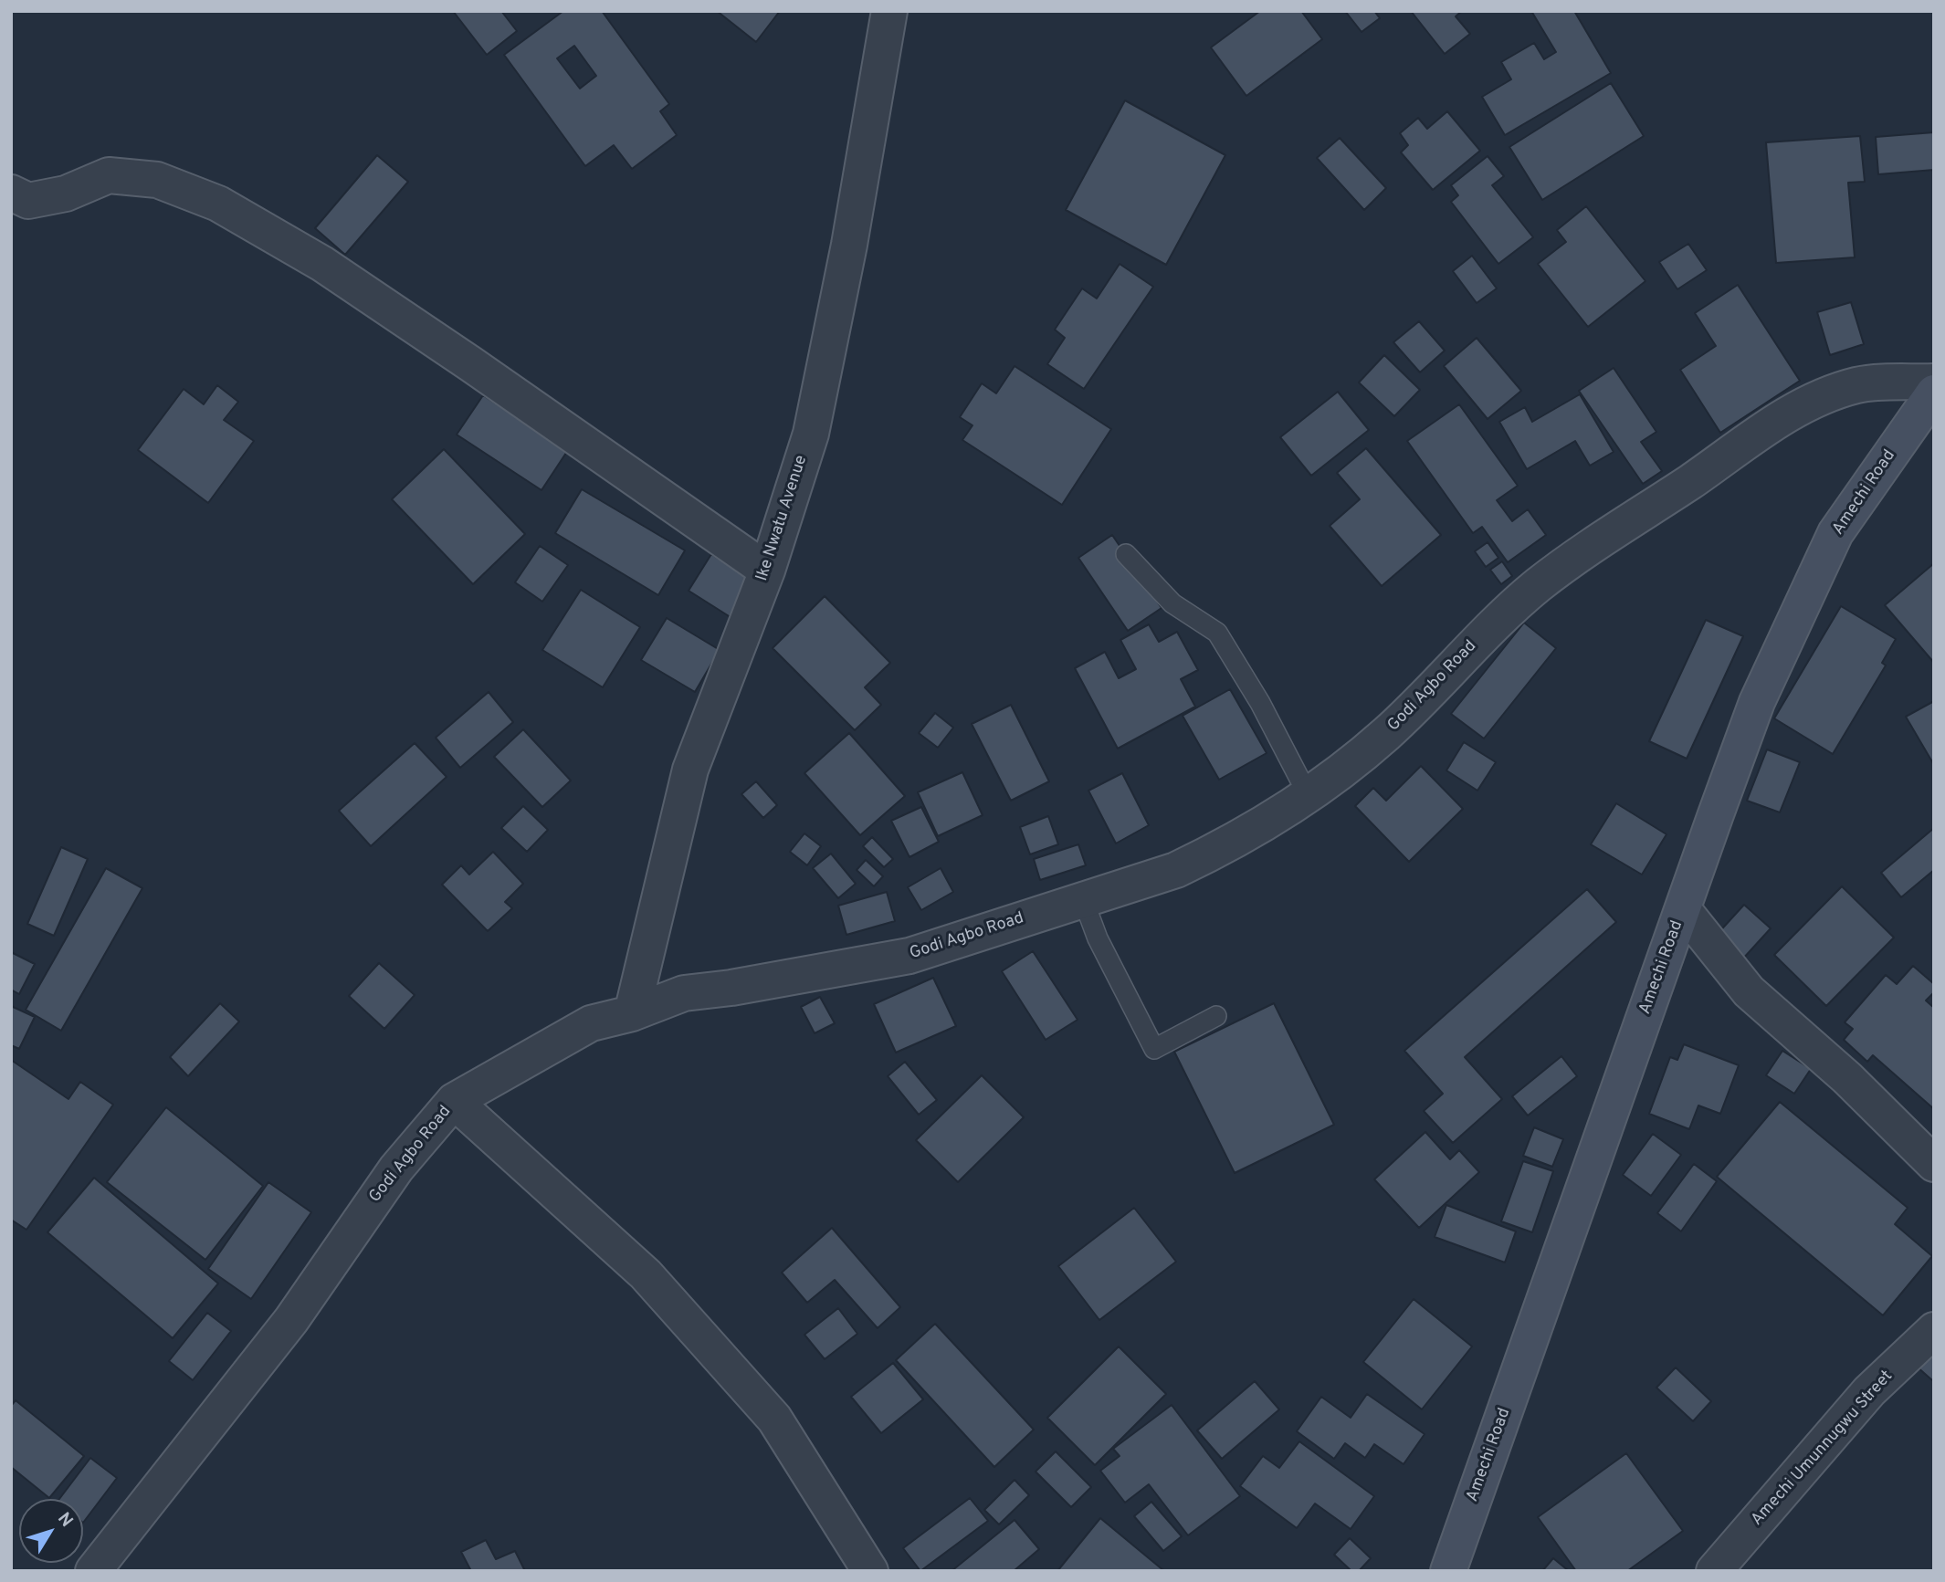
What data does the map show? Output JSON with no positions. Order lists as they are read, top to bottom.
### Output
{
  "streets": {
    "main road": ["Amechi Road"],
    "street": ["Ike Nwatu Avenue", "Godi Agbo Road", "Amechi Umunnugwu Street"]
  },
  "crossings": [
    ["Ike Nwatu Avenue", "Godi Agbo Road"]
  ],
  "north": "top right"
}
